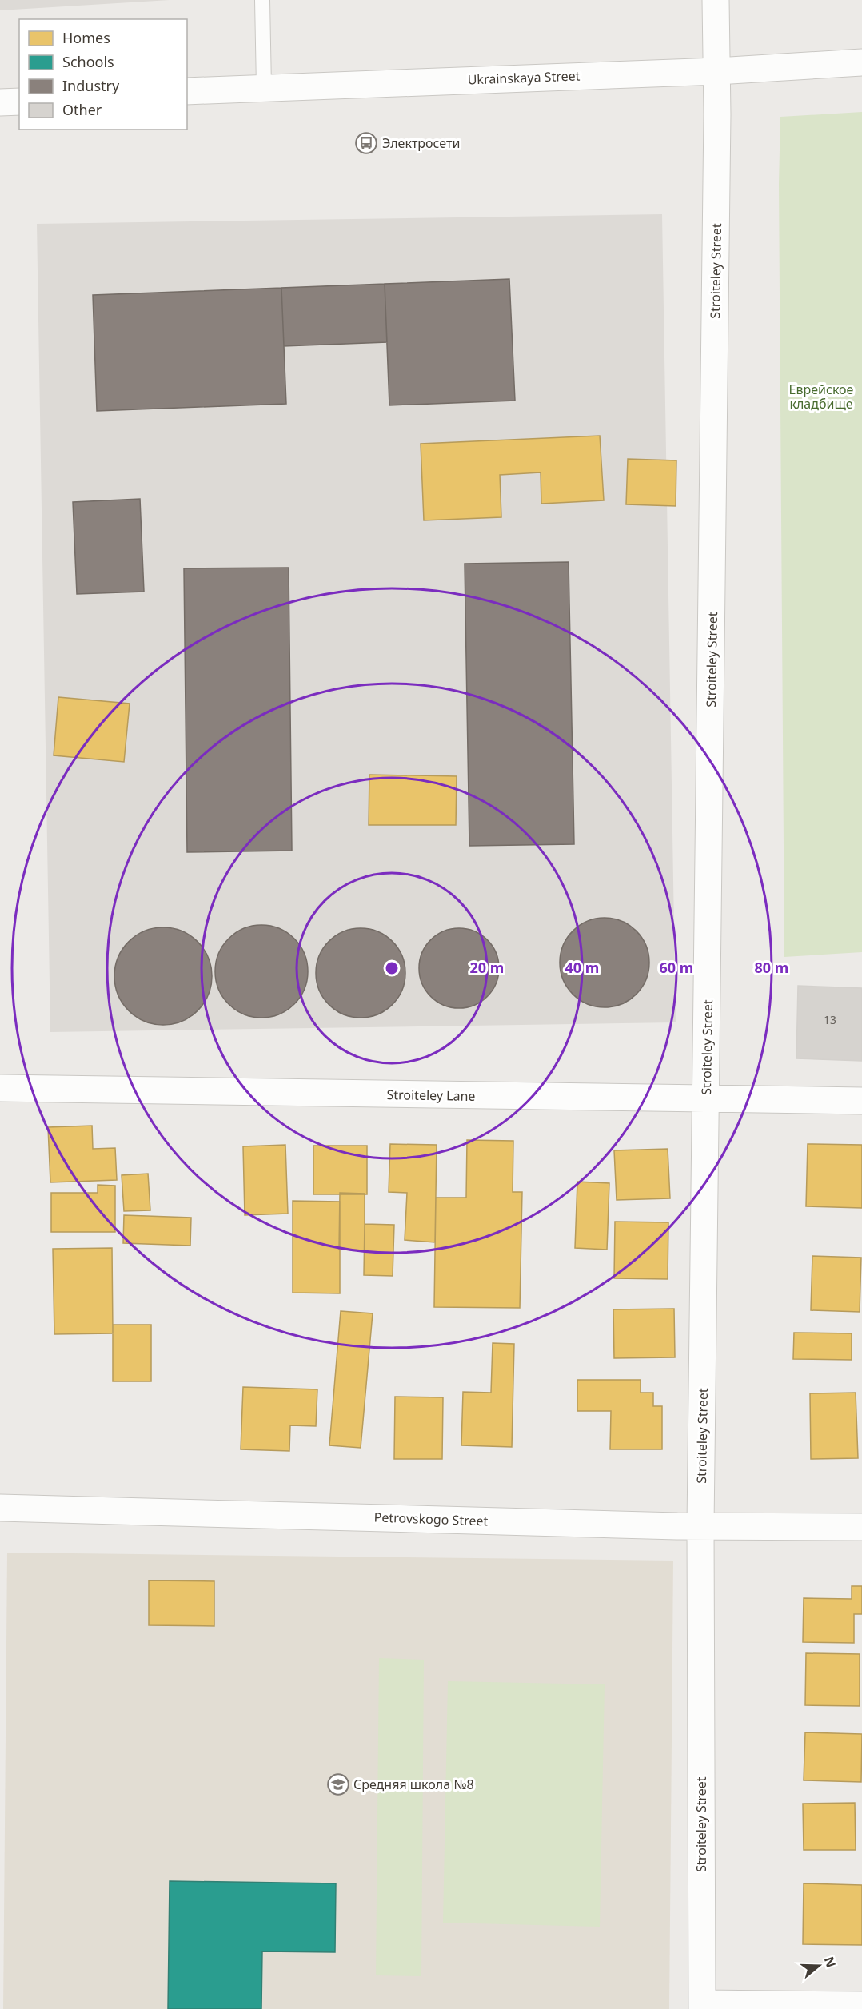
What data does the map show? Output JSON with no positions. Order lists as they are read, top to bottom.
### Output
{
  "streets": {
    "street": [
      "Ukrainskaya Street",
      "Stroiteley Street",
      "Stroiteley Lane",
      "Petrovskogo Street"
    ]
  },
  "crossings": [
    ["Ukrainskaya Street", "Stroiteley Street"],
    ["Stroiteley Street", "Stroiteley Lane"],
    ["Stroiteley Street", "Petrovskogo Street"]
  ],
  "parks": ["Еврейское кладбище"],
  "places": {
    "bus stop": ["Электросети"],
    "school or university": ["Средняя школа №8"]
  },
  "house_numbers": ["13"],
  "legend": [
    "Homes",
    "Schools",
    "Industry",
    "Other"
  ],
  "north": "right",
  "rings": [
    "20 m",
    "40 m",
    "60 m",
    "80 m"
  ]
}
